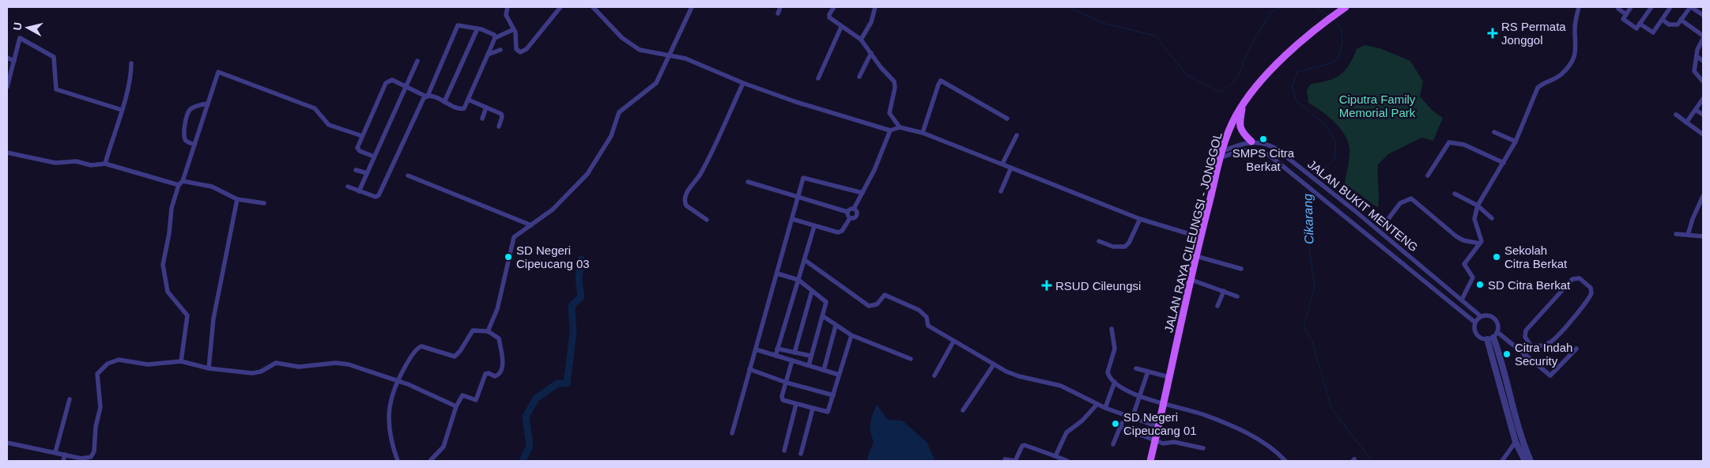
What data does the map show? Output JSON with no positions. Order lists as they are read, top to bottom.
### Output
{
  "streets": {
    "main road": ["JALAN RAYA CILEUNGSI - JONGGOL"],
    "street": ["JALAN BUKIT MENTENG"]
  },
  "water": ["Cikarang"],
  "parks": ["Ciputra Family Memorial Park"],
  "places": {
    "health": ["RS Permata Jonggol", "RSUD Cileungsi"],
    "other": [
      "SMPS Citra Berkat",
      "SD Negeri Cipeucang 03",
      "Sekolah Citra Berkat",
      "SD Citra Berkat",
      "Citra Indah Security",
      "SD Negeri Cipeucang 01"
    ]
  },
  "north": "left"
}
